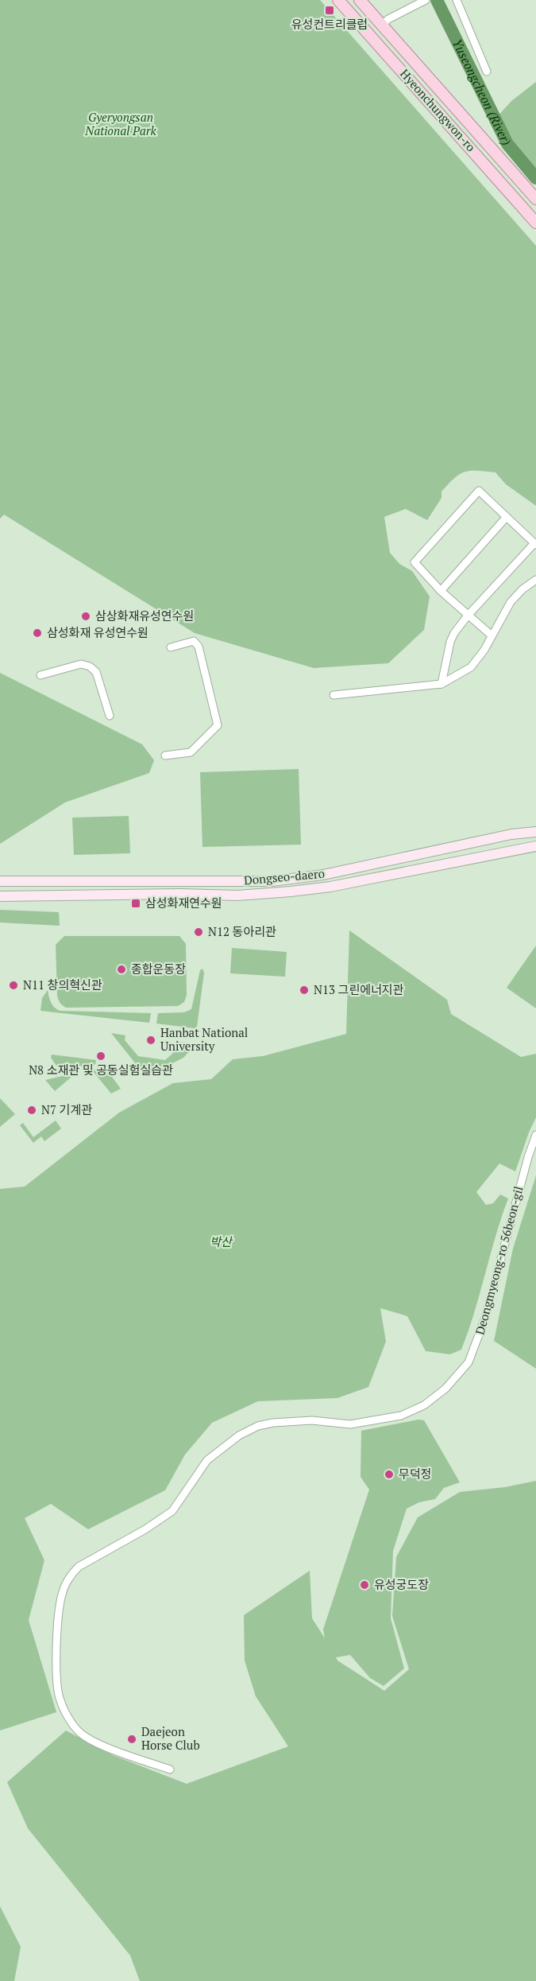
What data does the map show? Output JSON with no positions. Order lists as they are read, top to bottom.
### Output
{
  "streets": {
    "main road": ["Hyeonchungwon-ro"],
    "street": ["Dongseo-daero", "Deongmyeong-ro 56beon-gil"]
  },
  "water": ["Yuseongcheon (River)"],
  "parks": ["Gyeryongsan National Park", "박산"],
  "places": {
    "transit": ["유성컨트리클럽", "삼성화재연수원"],
    "other": [
      "삼상화재유성연수원",
      "삼성화재 유성연수원",
      "N12 동아리관",
      "종합운동장",
      "N11 창의혁신관",
      "N13 그린에너지관",
      "Hanbat National University",
      "N8 소재관 및 공동실험실습관",
      "N7 기계관",
      "무덕정",
      "유성궁도장",
      "Daejeon Horse Club"
    ]
  }
}
